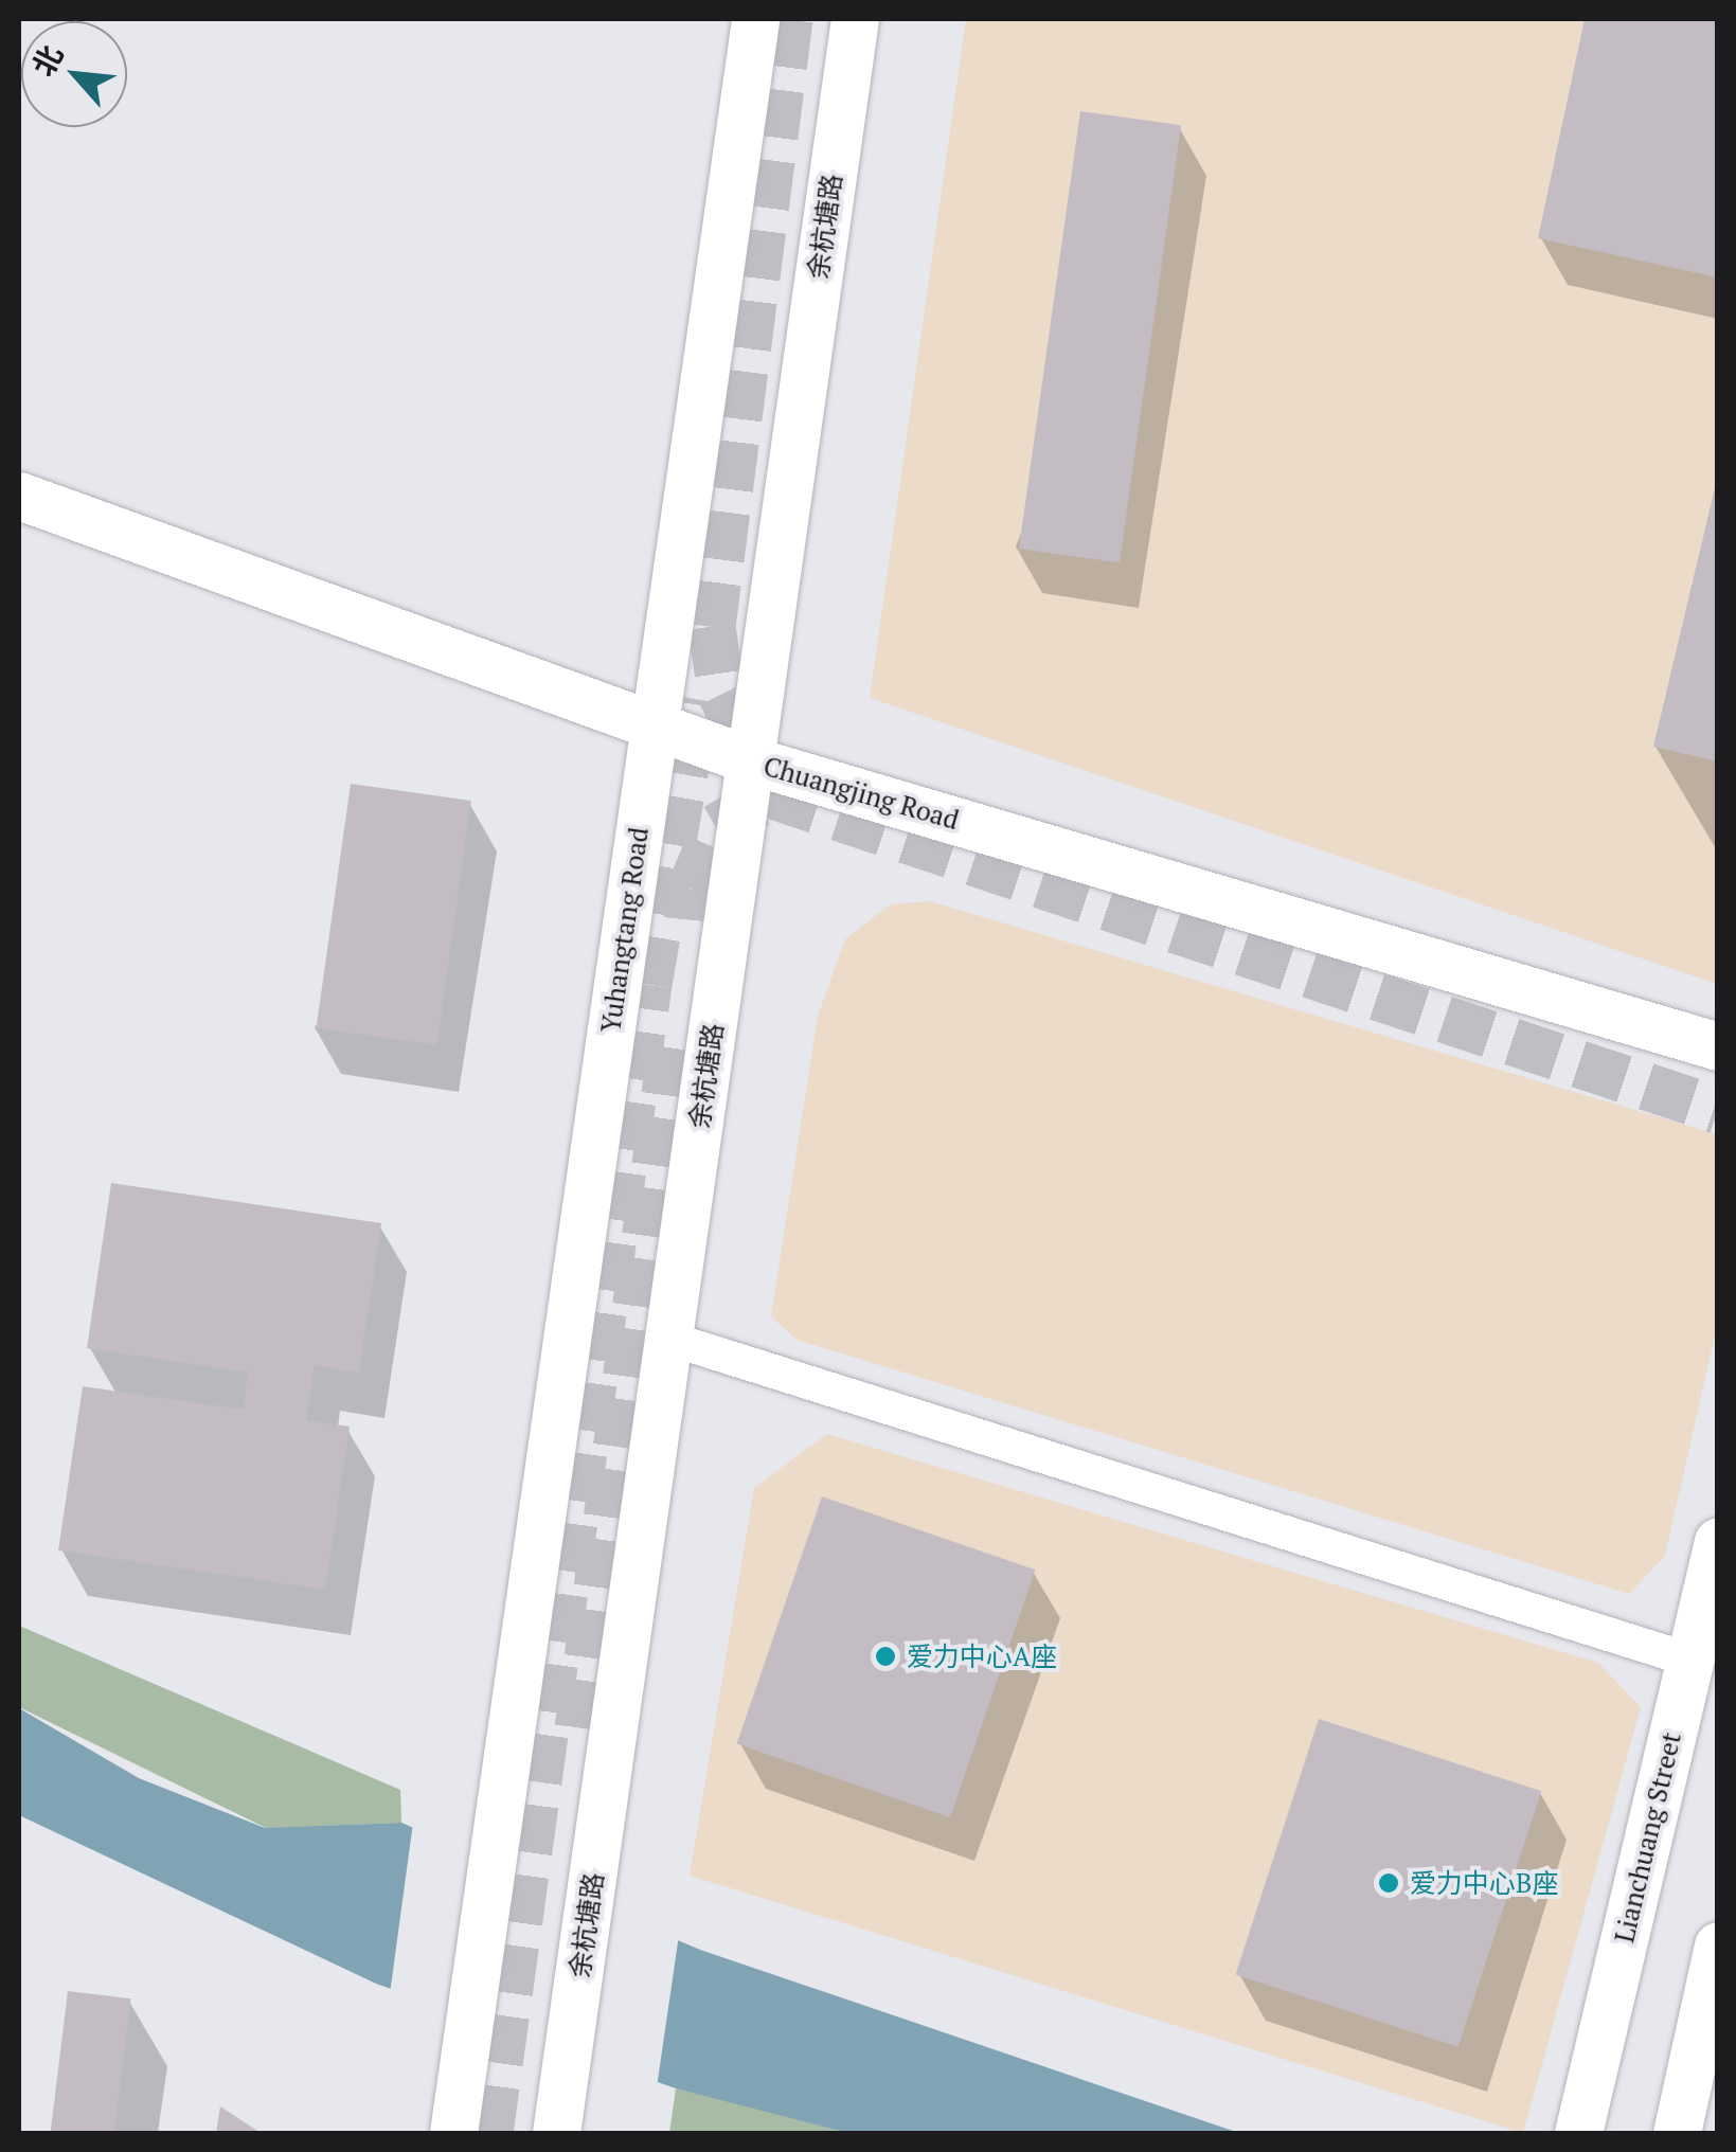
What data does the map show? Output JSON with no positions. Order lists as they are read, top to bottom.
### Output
{
  "streets": {
    "main road": [
      "余杭塘路",
      "Chuangjing Road",
      "Yuhangtang Road",
      "Lianchuang Street"
    ]
  },
  "crossings": [
    ["余杭塘路", "Chuangjing Road"],
    ["Chuangjing Road", "Yuhangtang Road"]
  ],
  "places": ["爱力中心A座", "爱力中心B座"],
  "north": "top left"
}
